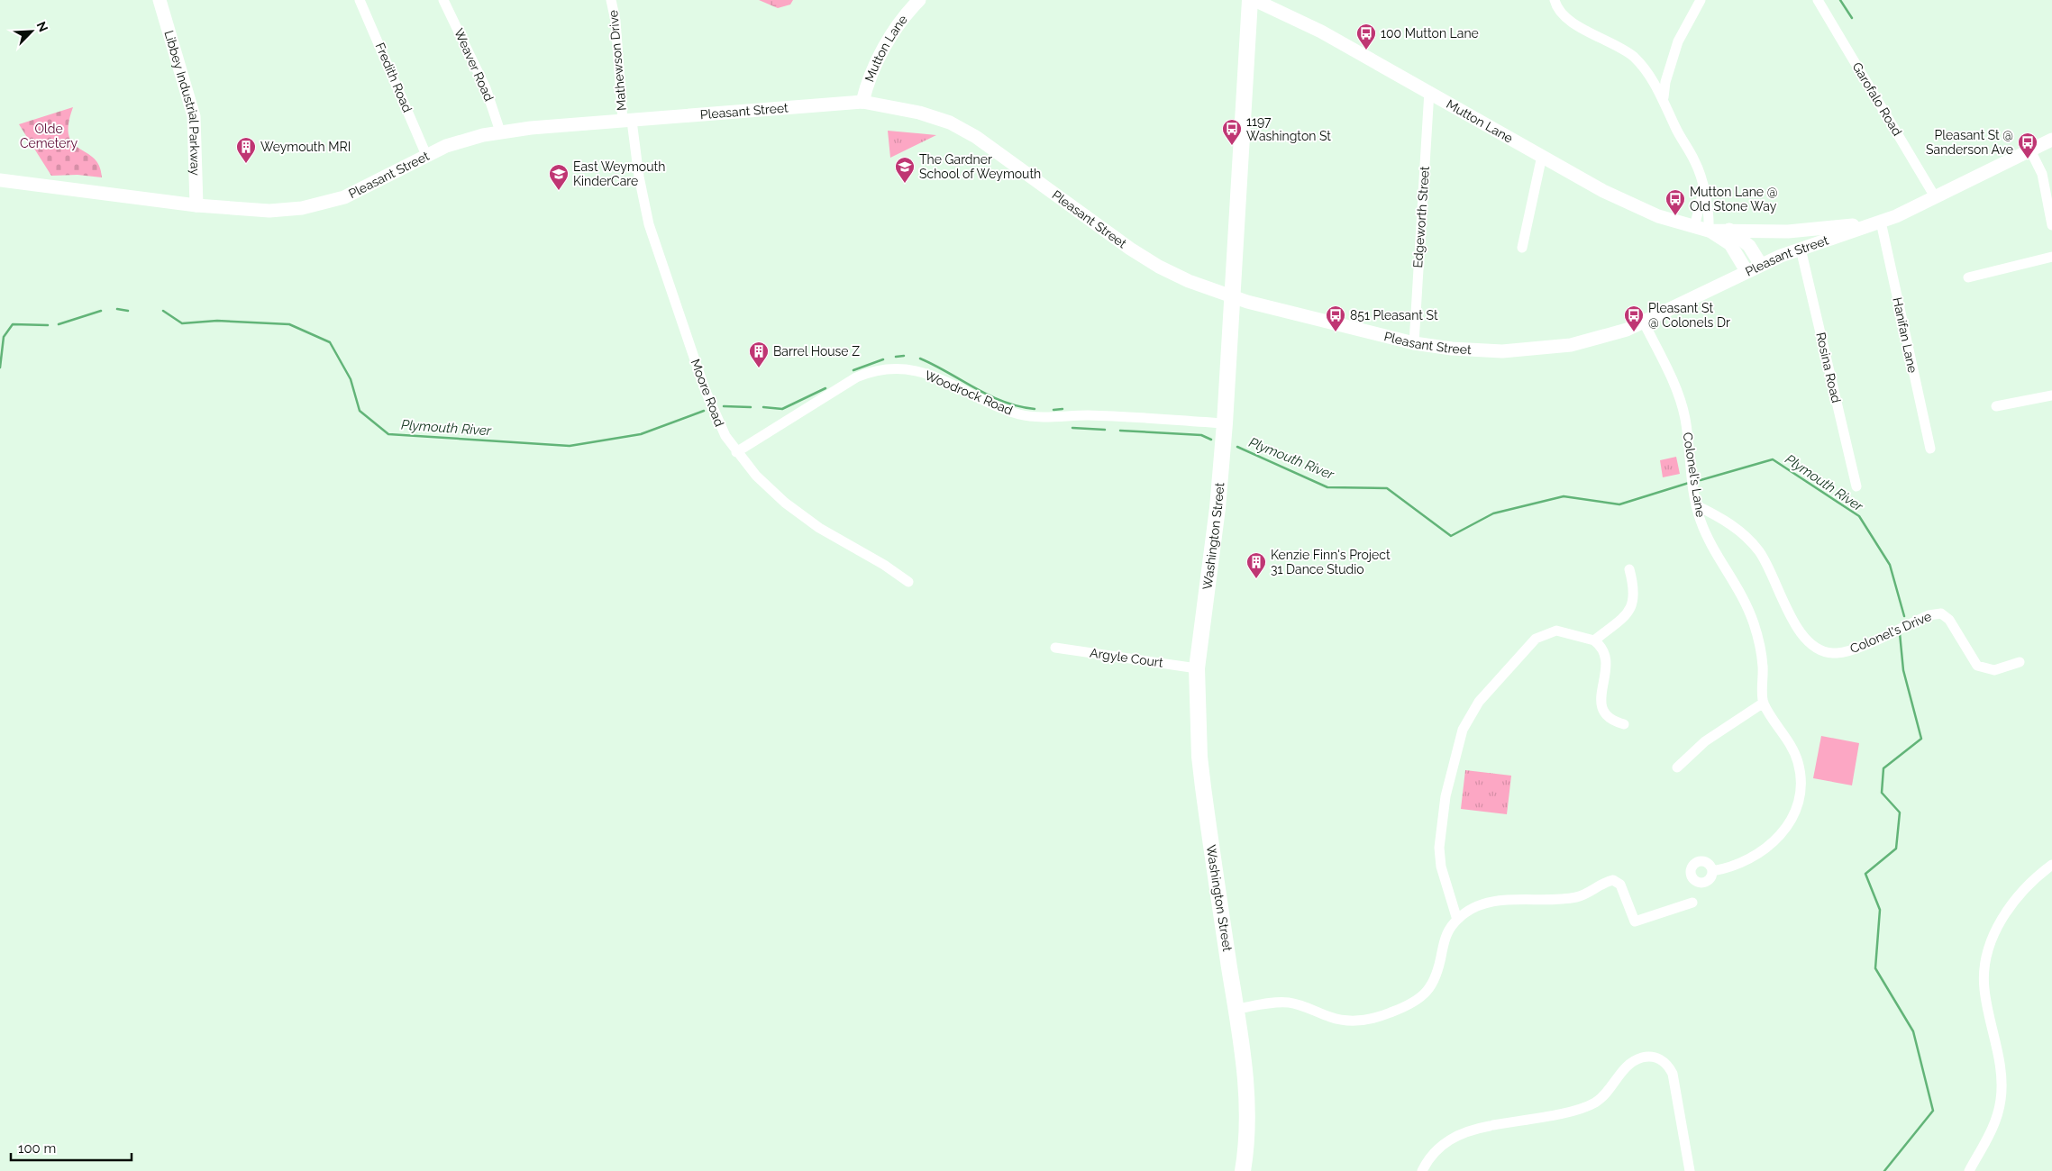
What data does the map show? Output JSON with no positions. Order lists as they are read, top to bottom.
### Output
{
  "streets": {
    "main road": [
      "Mutton Lane",
      "Libbey Industrial Parkway",
      "Pleasant Street",
      "Washington Street"
    ],
    "street": [
      "Mathewson Drive",
      "Weaver Road",
      "Fredith Road",
      "Garofalo Road",
      "Edgeworth Street",
      "Hanifan Lane",
      "Rosina Road",
      "Moore Road",
      "Woodrock Road",
      "Colonel's Lane",
      "Colonel's Drive",
      "Argyle Court"
    ]
  },
  "crossings": [
    ["Mutton Lane", "Pleasant Street"],
    ["Mutton Lane", "Edgeworth Street"],
    ["Mutton Lane", "Hanifan Lane"],
    ["Mathewson Drive", "Pleasant Street"],
    ["Mathewson Drive", "Moore Road"],
    ["Weaver Road", "Pleasant Street"],
    ["Fredith Road", "Pleasant Street"],
    ["Garofalo Road", "Pleasant Street"],
    ["Libbey Industrial Parkway", "Pleasant Street"],
    ["Pleasant Street", "Edgeworth Street"],
    ["Pleasant Street", "Hanifan Lane"],
    ["Pleasant Street", "Rosina Road"],
    ["Pleasant Street", "Moore Road"],
    ["Pleasant Street", "Colonel's Lane"],
    ["Pleasant Street", "Washington Street"],
    ["Moore Road", "Woodrock Road"],
    ["Woodrock Road", "Washington Street"],
    ["Colonel's Lane", "Colonel's Drive"],
    ["Washington Street", "Argyle Court"]
  ],
  "water": ["Plymouth River"],
  "parks": ["Olde Cemetery"],
  "places": {
    "bus stop": [
      "100 Mutton Lane",
      "1197 Washington St",
      "Pleasant St @ Sanderson Ave",
      "Mutton Lane @ Old Stone Way",
      "851 Pleasant St",
      "Pleasant St @ Colonels Dr"
    ],
    "building": ["Weymouth MRI", "Barrel House Z", "Kenzie Finn's Project 31 Dance Studio"],
    "school or university": ["The Gardner School of Weymouth", "East Weymouth KinderCare"]
  },
  "scale_bar": "100 m",
  "north": "top right"
}
